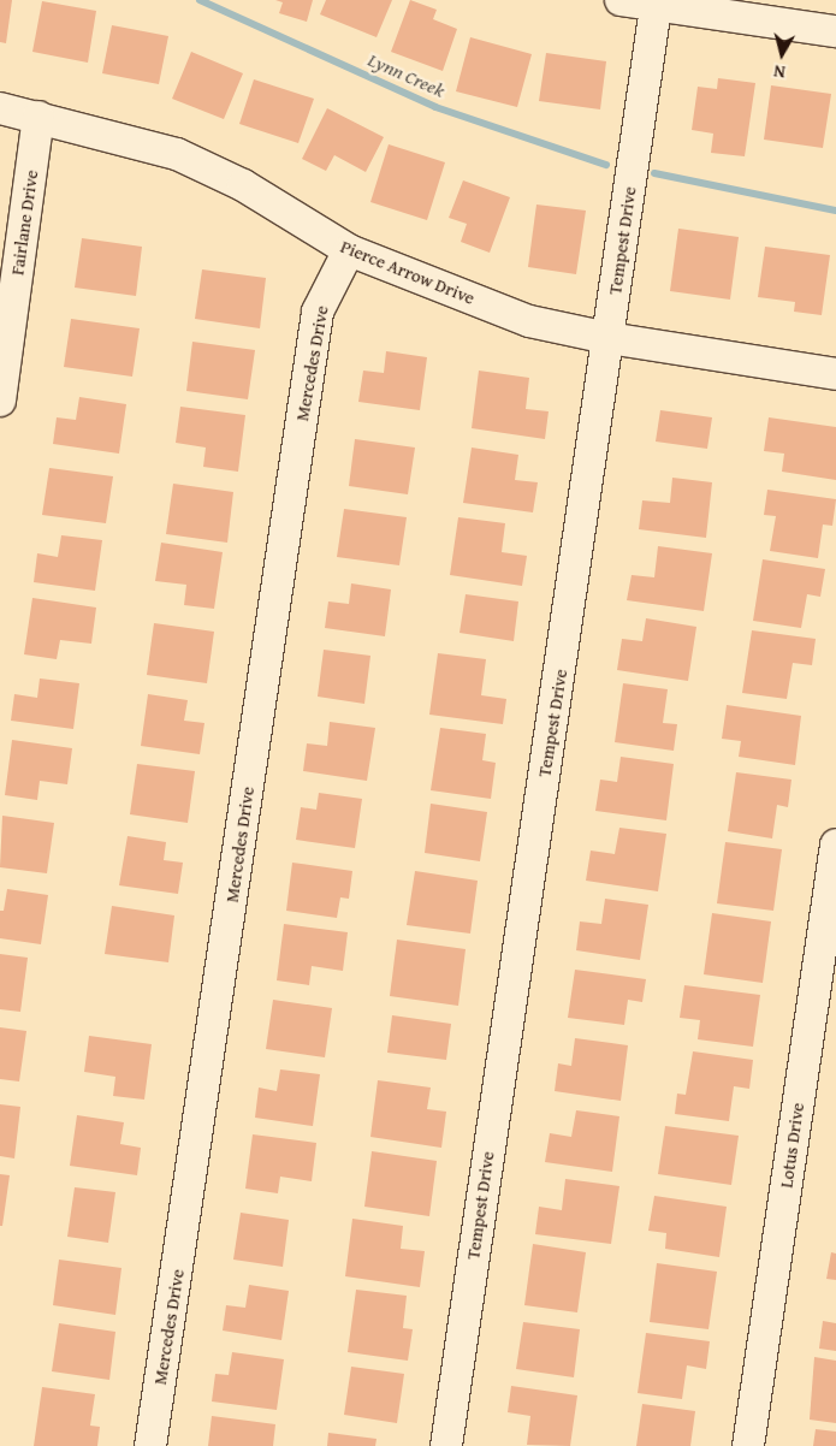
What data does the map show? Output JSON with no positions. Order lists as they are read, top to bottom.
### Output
{
  "streets": {
    "street": [
      "Fairlane Drive",
      "Tempest Drive",
      "Pierce Arrow Drive",
      "Mercedes Drive",
      "Lotus Drive"
    ]
  },
  "crossings": [
    ["Fairlane Drive", "Pierce Arrow Drive"],
    ["Tempest Drive", "Pierce Arrow Drive"],
    ["Pierce Arrow Drive", "Mercedes Drive"]
  ],
  "water": ["Lynn Creek"],
  "north": "bottom"
}
